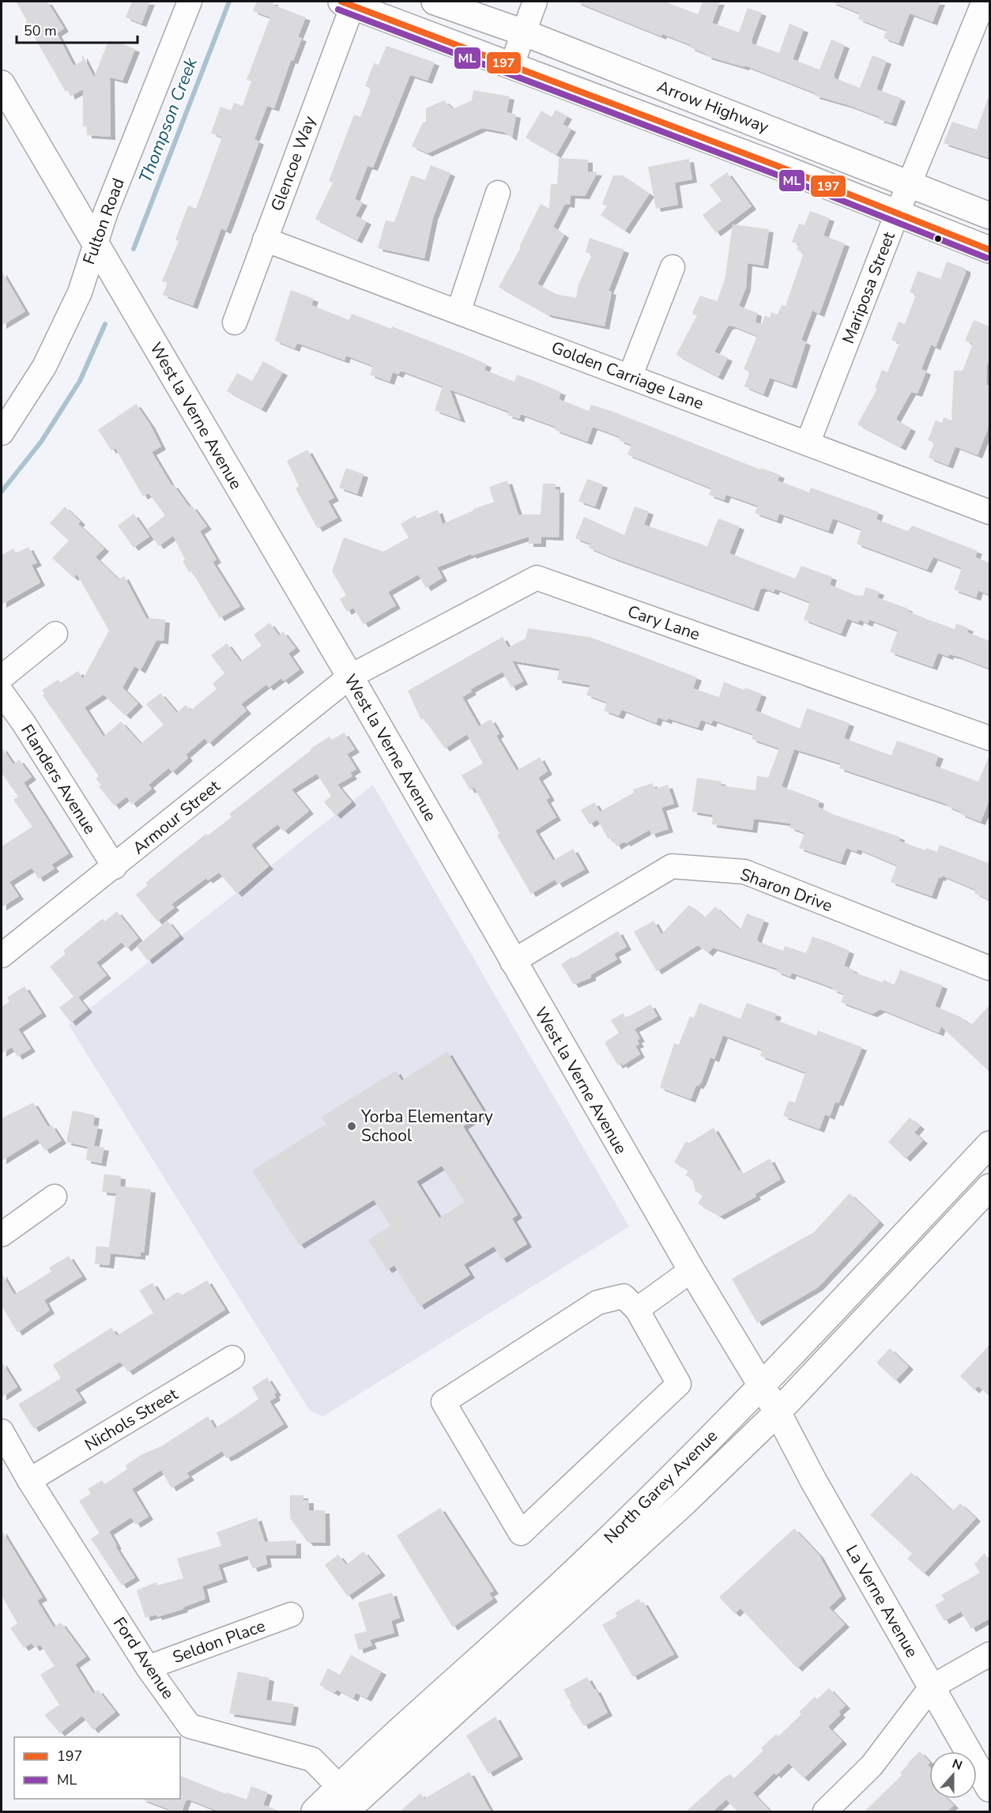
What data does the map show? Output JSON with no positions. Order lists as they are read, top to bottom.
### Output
{
  "streets": {
    "main road": [
      "Arrow Highway",
      "West la Verne Avenue",
      "North Garey Avenue",
      "La Verne Avenue"
    ],
    "street": [
      "Glencoe Way",
      "Fulton Road",
      "Mariposa Street",
      "Golden Carriage Lane",
      "Cary Lane",
      "Flanders Avenue",
      "Armour Street",
      "Sharon Drive",
      "Nichols Street",
      "Seldon Place",
      "Ford Avenue"
    ]
  },
  "crossings": [
    ["Arrow Highway", "Glencoe Way"],
    ["Arrow Highway", "Mariposa Street"],
    ["Glencoe Way", "Golden Carriage Lane"],
    ["Fulton Road", "West la Verne Avenue"],
    ["Mariposa Street", "Golden Carriage Lane"],
    ["West la Verne Avenue", "Cary Lane"],
    ["West la Verne Avenue", "Armour Street"],
    ["West la Verne Avenue", "Sharon Drive"],
    ["West la Verne Avenue", "North Garey Avenue"],
    ["West la Verne Avenue", "La Verne Avenue"],
    ["Cary Lane", "Armour Street"],
    ["Flanders Avenue", "Armour Street"],
    ["Nichols Street", "Ford Avenue"],
    ["North Garey Avenue", "La Verne Avenue"],
    ["North Garey Avenue", "Ford Avenue"],
    ["Seldon Place", "Ford Avenue"]
  ],
  "water": ["Thompson Creek"],
  "places": ["Yorba Elementary School"],
  "lines": ["transit line 197", "transit line ML"],
  "legend": ["197", "ML"],
  "scale_bar": "50 m",
  "north": "top"
}
